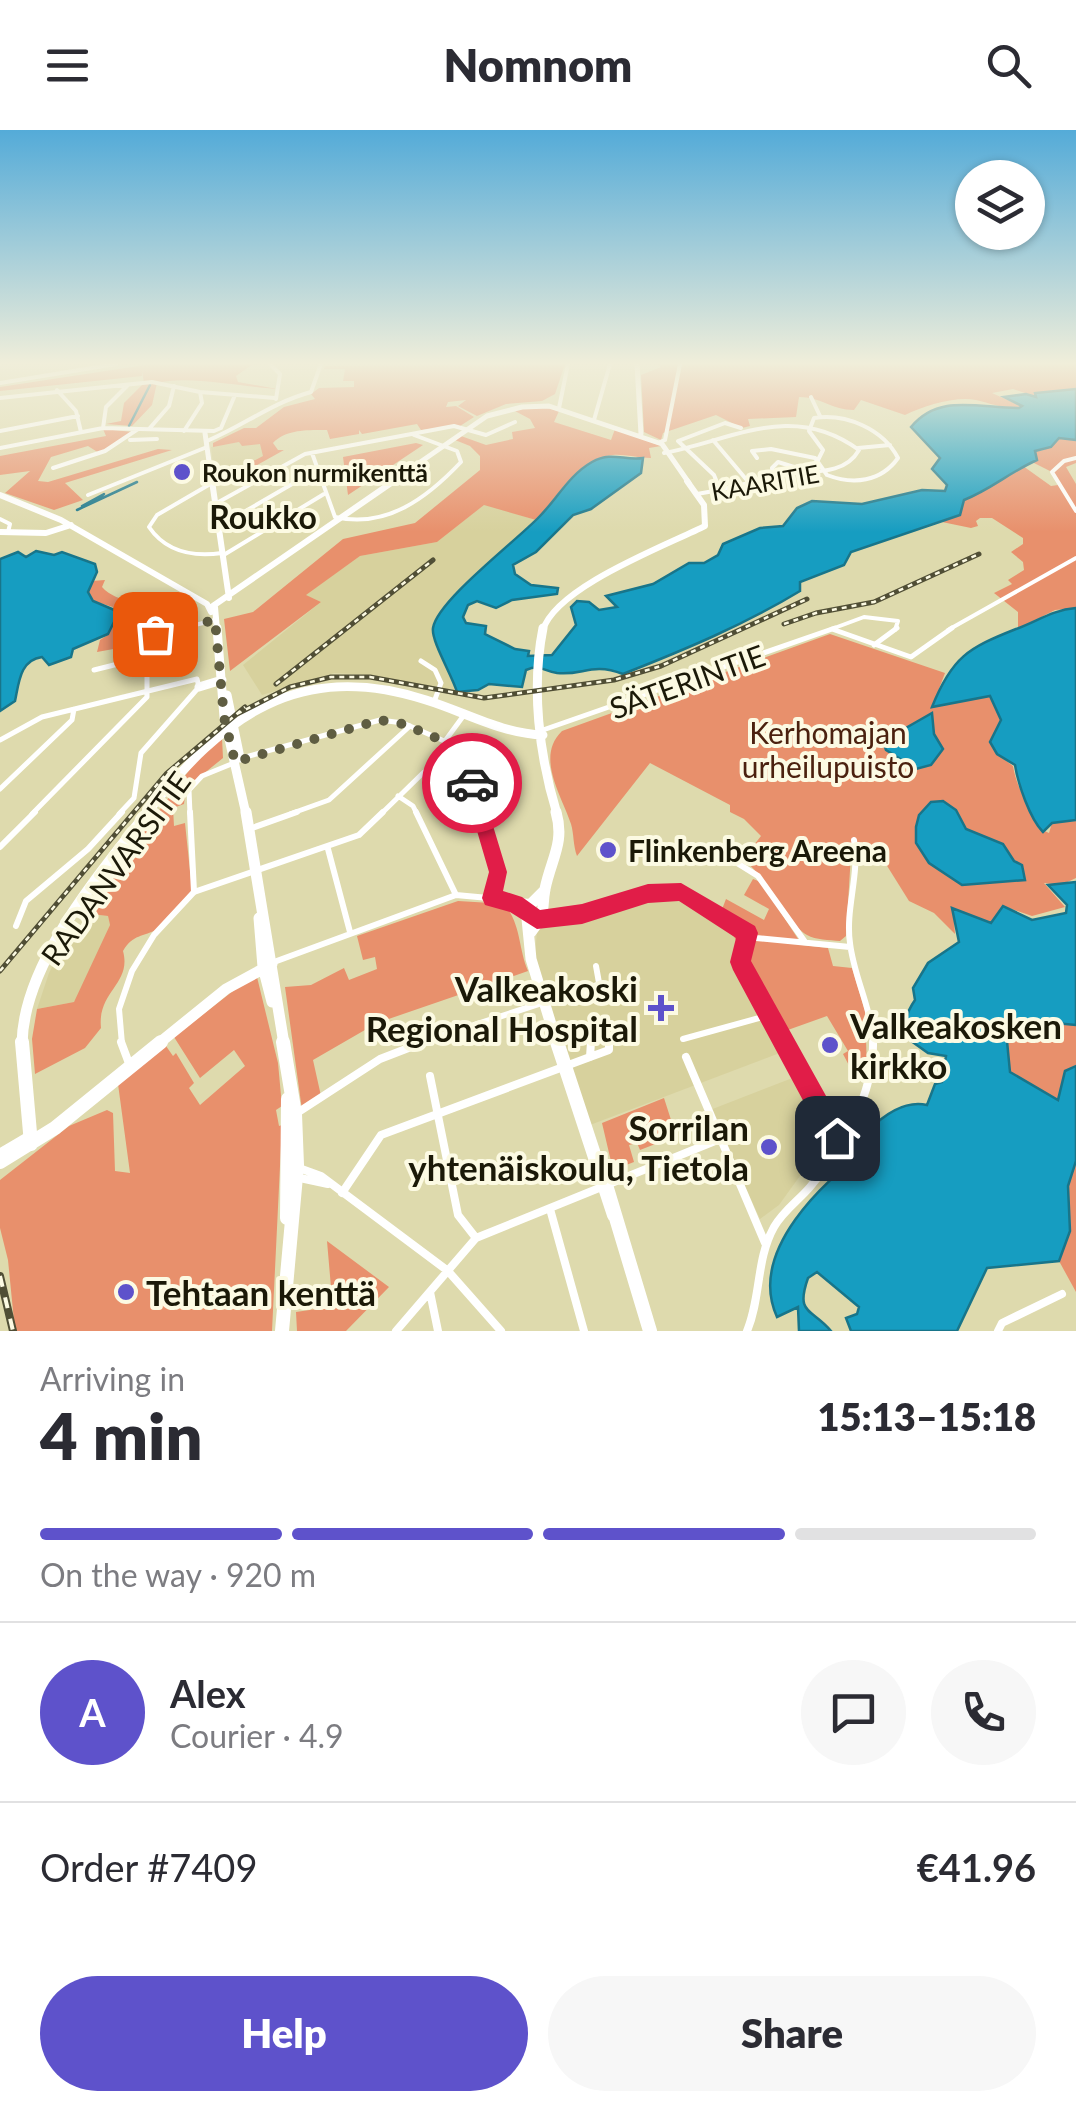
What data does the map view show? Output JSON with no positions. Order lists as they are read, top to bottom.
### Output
{
  "streets": {
    "main road": ["RADANVARSITIE"],
    "street": ["KAARITIE", "SÄTERINTIE"]
  },
  "crossings": [
    ["SÄTERINTIE", "RADANVARSITIE"]
  ],
  "districts": ["Roukko"],
  "parks": ["Kerhomajan urheilupuisto"],
  "places": {
    "other": [
      "Roukon nurmikenttä",
      "Flinkenberg Areena",
      "Valkeakosken kirkko",
      "Sorrilan yhtenäiskoulu, Tietola",
      "Tehtaan kenttä"
    ],
    "health": ["Valkeakoski Regional Hospital"]
  },
  "page": {
    "header": "Nomnom",
    "heading": ["4 min", "Arriving in", "15:13–15:18"],
    "panel": [
      "Alex",
      "Courier · 4.9",
      "Order #7409",
      "€41.96"
    ],
    "bar": "On the way · 920 m",
    "round": "A",
    "buttons": ["Help", "Share"]
  }
}
